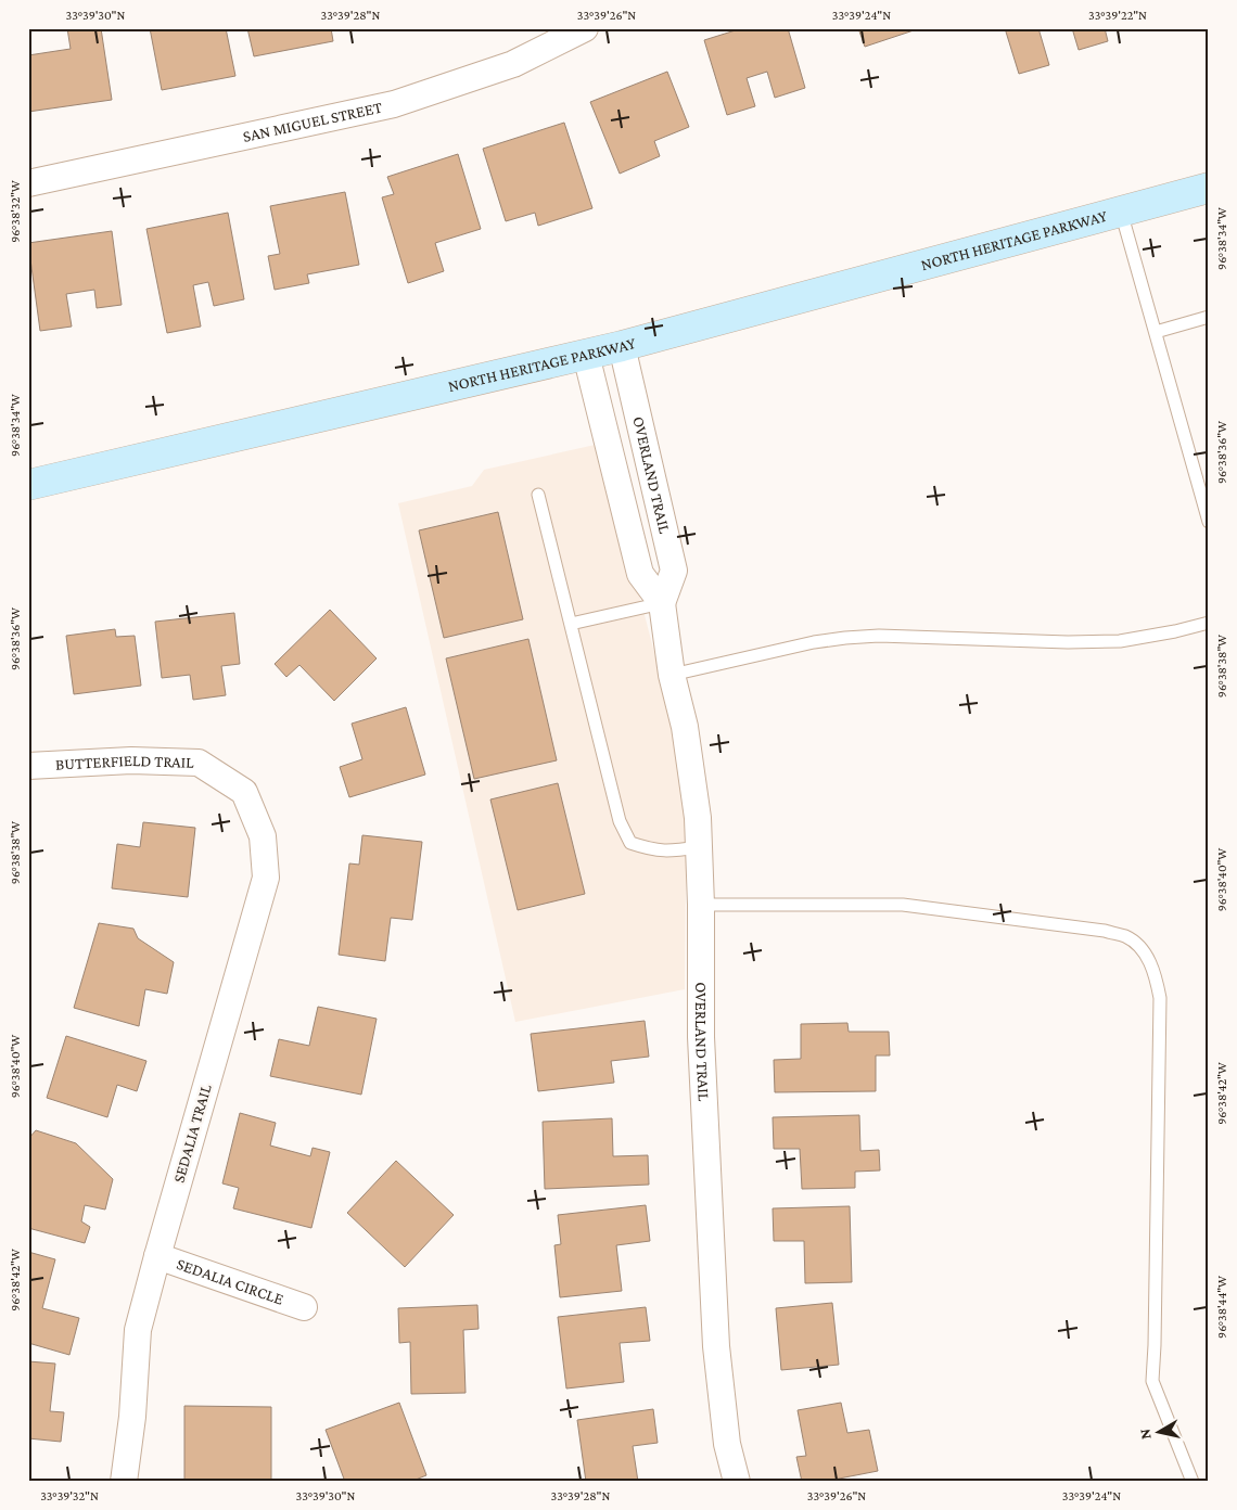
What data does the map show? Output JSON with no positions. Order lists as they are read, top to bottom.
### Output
{
  "streets": {
    "main road": ["NORTH HERITAGE PARKWAY"],
    "street": [
      "SAN MIGUEL STREET",
      "OVERLAND TRAIL",
      "BUTTERFIELD TRAIL",
      "SEDALIA TRAIL",
      "SEDALIA CIRCLE"
    ]
  },
  "crossings": [
    ["NORTH HERITAGE PARKWAY", "OVERLAND TRAIL"],
    ["BUTTERFIELD TRAIL", "SEDALIA TRAIL"],
    ["SEDALIA TRAIL", "SEDALIA CIRCLE"]
  ],
  "north": "left",
  "coordinates": [
    "33°39'30\"N",
    "33°39'28\"N",
    "33°39'26\"N",
    "33°39'24\"N",
    "33°39'22\"N",
    "96°38'32\"W",
    "96°38'34\"W",
    "96°38'36\"W",
    "96°38'38\"W",
    "96°38'40\"W",
    "96°38'42\"W",
    "96°38'44\"W",
    "33°39'32\"N"
  ]
}
